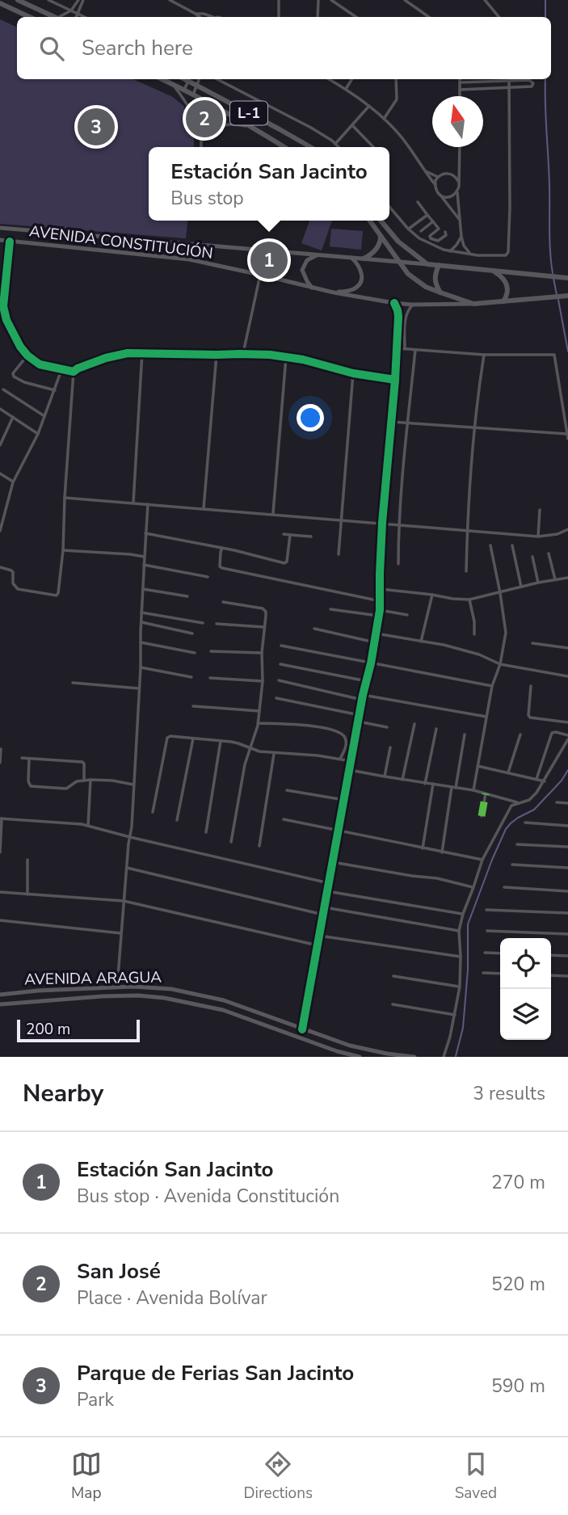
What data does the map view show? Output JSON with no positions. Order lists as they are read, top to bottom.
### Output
{
  "streets": {
    "main road": ["L-1"],
    "street": ["AVENIDA CONSTITUCIÓN", "AVENIDA ARAGUA"]
  },
  "scale_bar": "200 m",
  "north": "top",
  "page": {
    "search": "Search here",
    "pins": ["2", "3", "1"],
    "popup": ["Estación San Jacinto", "Bus stop"],
    "scale": "200 m",
    "heading": ["Nearby", "3 results"],
    "list": [
      {
        "mark": "1",
        "name": "Estación San Jacinto",
        "note": "Bus stop · Avenida Constitución",
        "value": "270 m"
      },
      {
        "mark": "2",
        "name": "San José",
        "note": "Place · Avenida Bolívar",
        "value": "520 m"
      },
      {
        "mark": "3",
        "name": "Parque de Ferias San Jacinto",
        "note": "Park",
        "value": "590 m"
      }
    ],
    "nav": ["Map", "Directions", "Saved"]
  }
}
